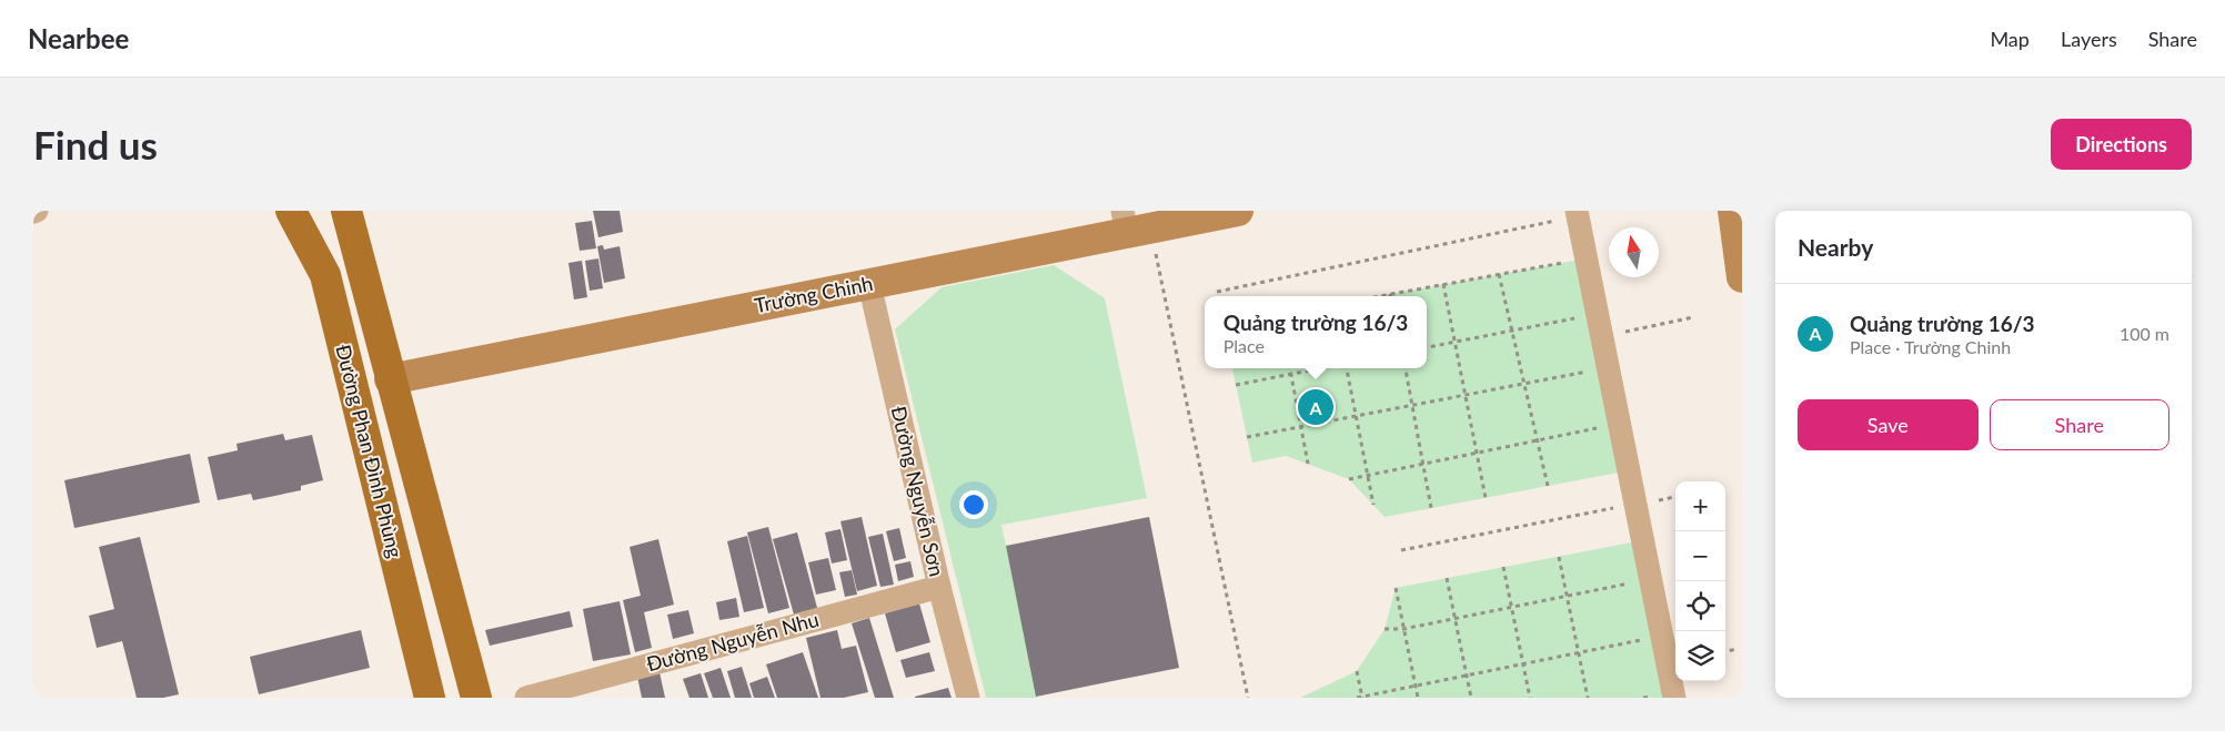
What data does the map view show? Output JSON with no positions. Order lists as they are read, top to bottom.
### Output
{
  "streets": {
    "main road": ["Đường Phan Đình Phùng"],
    "street": ["Trường Chinh", "Đường Nguyễn Sơn", "Đường Nguyễn Nhu"]
  },
  "crossings": [
    ["Trường Chinh", "Đường Phan Đình Phùng"],
    ["Trường Chinh", "Đường Nguyễn Sơn"],
    ["Đường Nguyễn Sơn", "Đường Nguyễn Nhu"]
  ],
  "north": "top",
  "page": {
    "header": "Nearbee",
    "nav": ["Map", "Layers", "Share"],
    "buttons": [
      "Directions",
      ["Save", "Share"]
    ],
    "title": "Find us",
    "heading": "Nearby",
    "list": [
      {
        "mark": "A",
        "name": "Quảng trường 16/3",
        "note": "Place · Trường Chinh",
        "value": "100 m"
      }
    ],
    "popup": ["Quảng trường 16/3", "Place"],
    "pins": "A",
    "map_buttons": ["+", "−"]
  }
}
